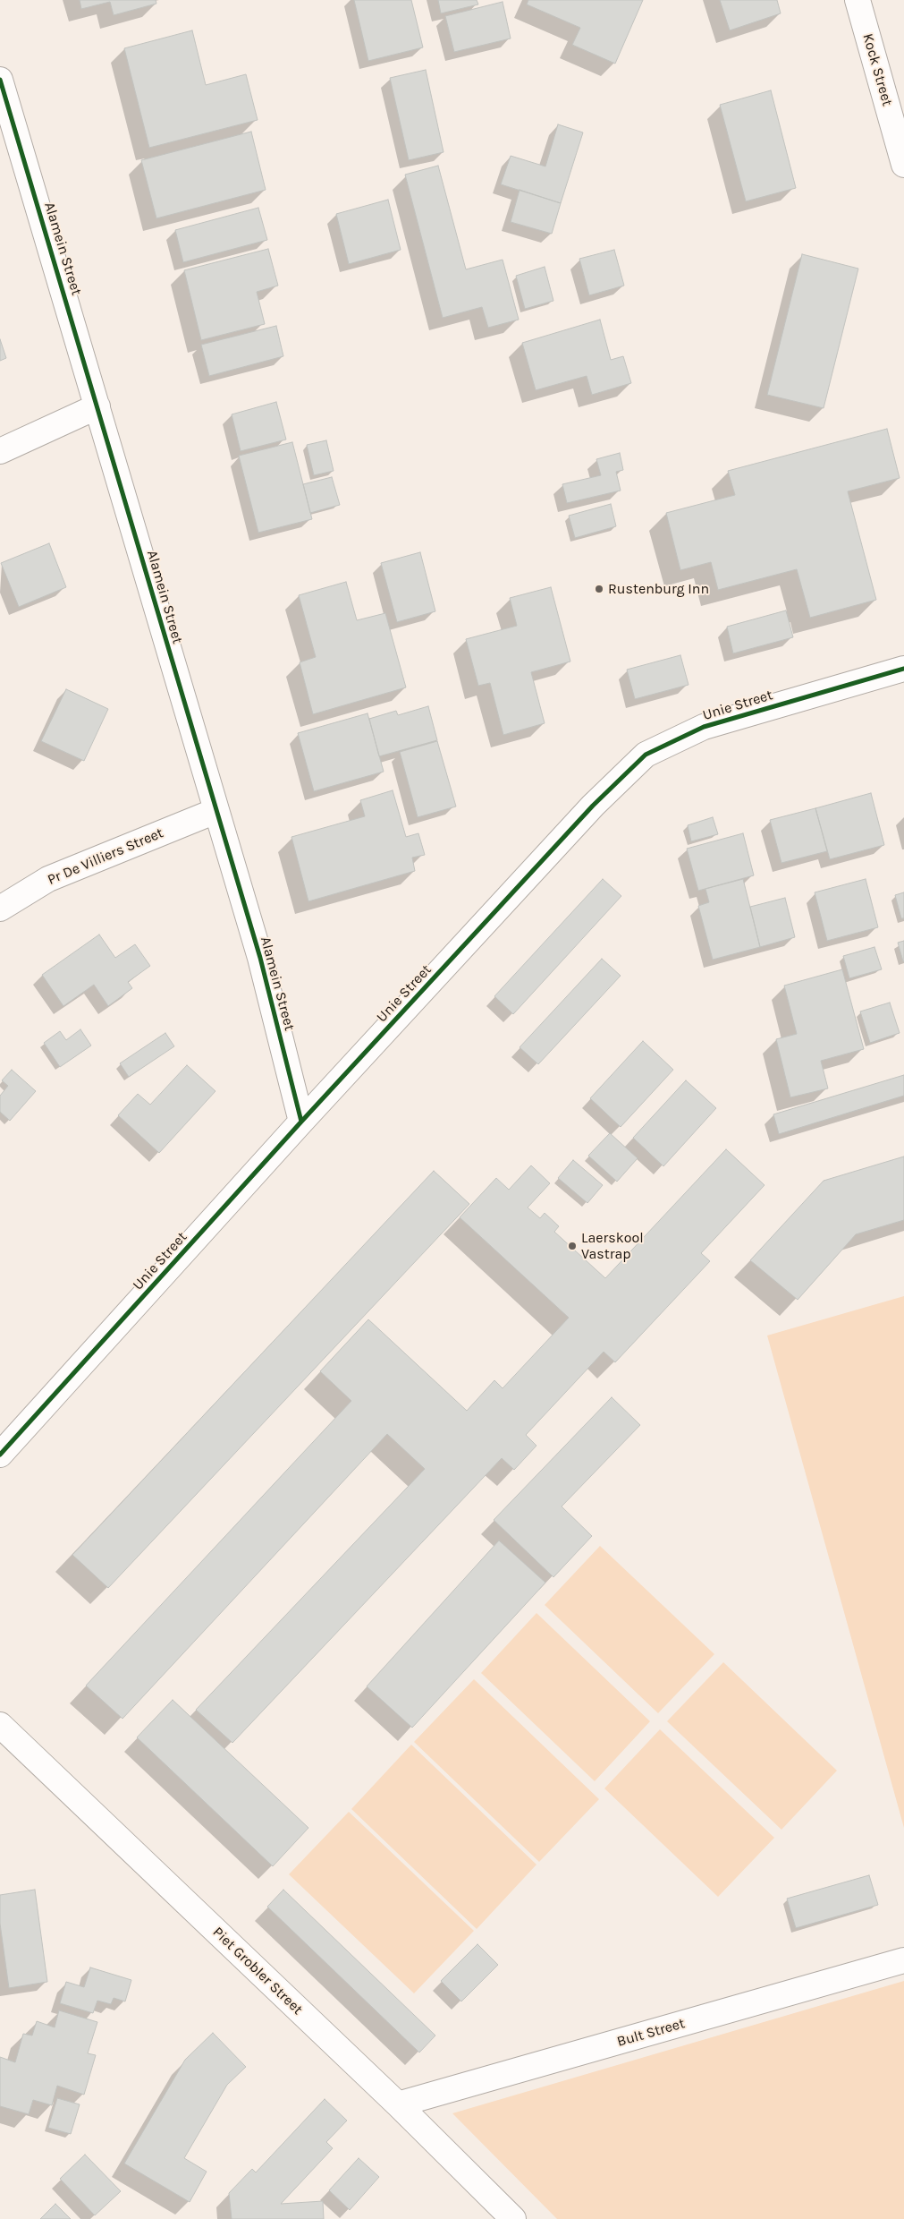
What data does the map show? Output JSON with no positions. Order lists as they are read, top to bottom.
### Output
{
  "streets": {
    "street": [
      "Kock Street",
      "Alamein Street",
      "Unie Street",
      "Pr De Villiers Street",
      "Piet Grobler Street",
      "Bult Street"
    ]
  },
  "crossings": [
    ["Alamein Street", "Unie Street"],
    ["Alamein Street", "Pr De Villiers Street"],
    ["Piet Grobler Street", "Bult Street"]
  ],
  "places": ["Rustenburg Inn", "Laerskool Vastrap"]
}
